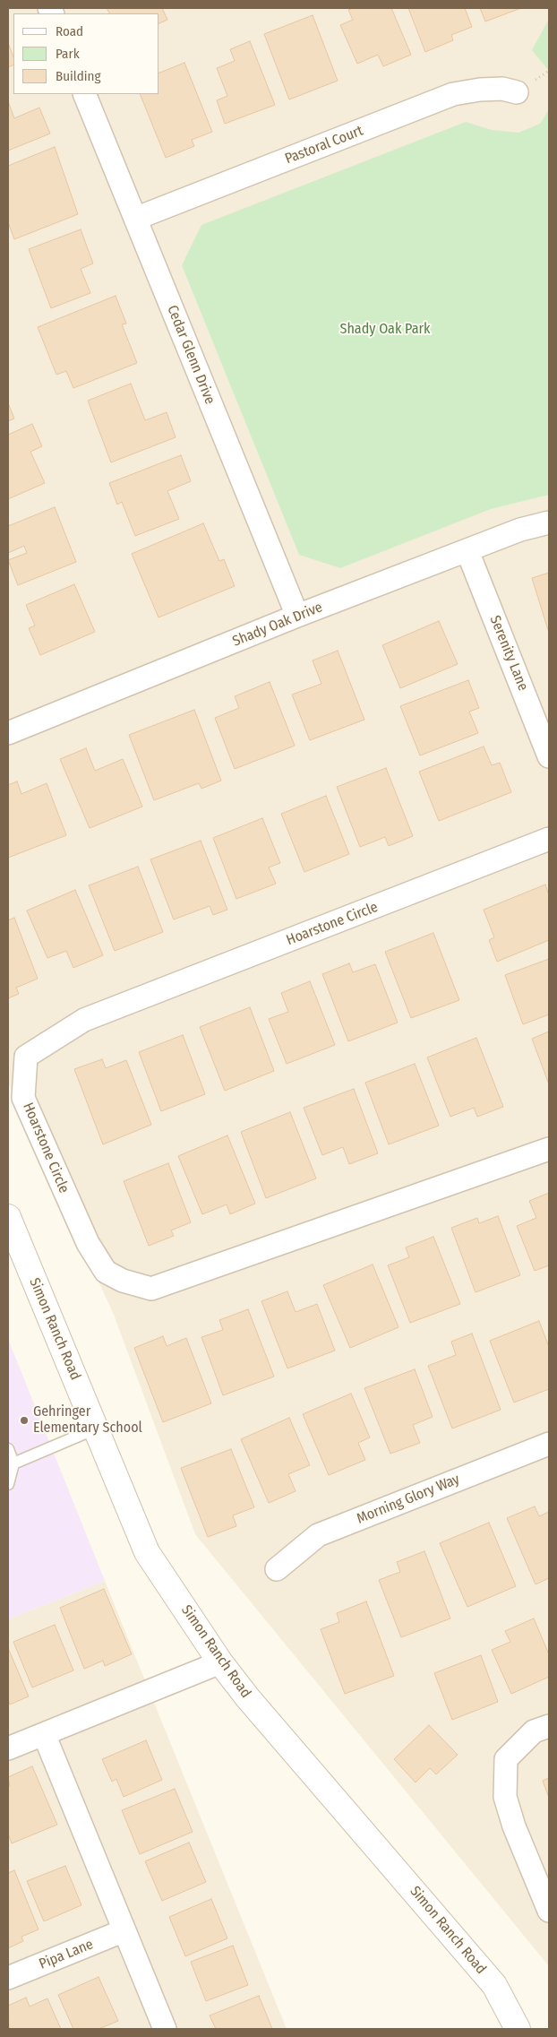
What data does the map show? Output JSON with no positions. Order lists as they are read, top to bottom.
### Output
{
  "streets": {
    "street": [
      "Pastoral Court",
      "Cedar Glenn Drive",
      "Shady Oak Drive",
      "Serenity Lane",
      "Hoarstone Circle",
      "Simon Ranch Road",
      "Morning Glory Way",
      "Pipa Lane"
    ]
  },
  "crossings": [
    ["Pastoral Court", "Cedar Glenn Drive"],
    ["Cedar Glenn Drive", "Shady Oak Drive"],
    ["Shady Oak Drive", "Serenity Lane"]
  ],
  "parks": ["Shady Oak Park"],
  "places": ["Gehringer Elementary School"],
  "legend": ["Road", "Park", "Building"]
}
